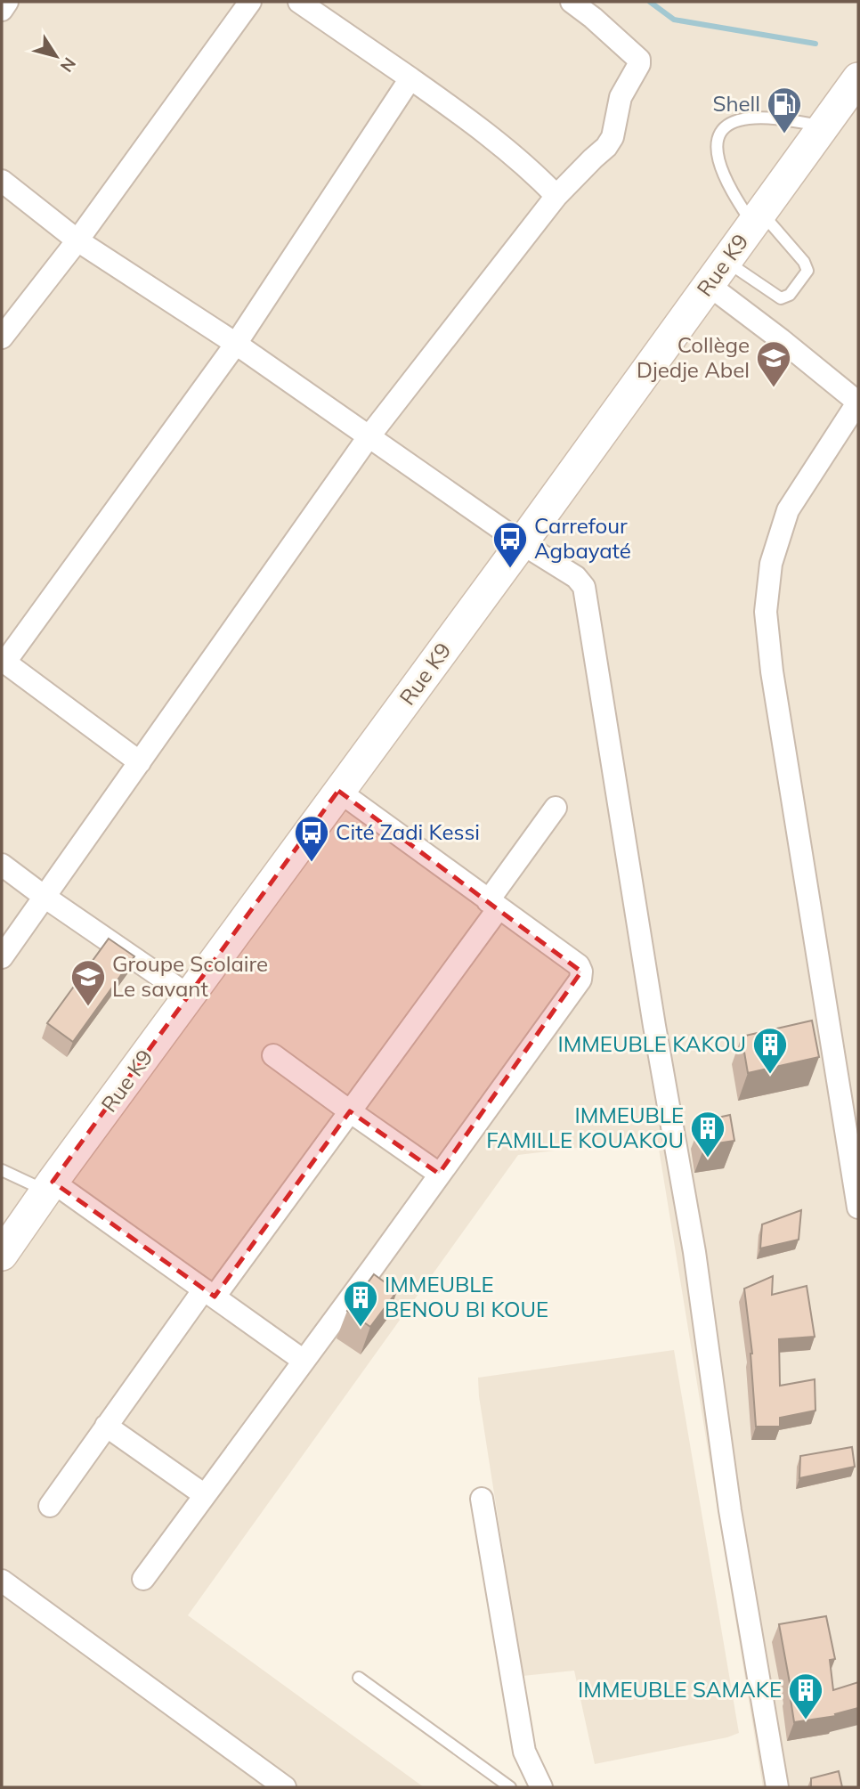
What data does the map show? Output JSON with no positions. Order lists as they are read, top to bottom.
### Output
{
  "streets": {
    "street": ["Rue K9"]
  },
  "places": {
    "fuel station": ["Shell"],
    "school or university": ["Collège Djedje Abel", "Groupe Scolaire Le savant"],
    "bus stop": ["Carrefour Agbayaté", "Cité Zadi Kessi"],
    "building": [
      "IMMEUBLE KAKOU",
      "IMMEUBLE FAMILLE KOUAKOU",
      "IMMEUBLE BENOU BI KOUE",
      "IMMEUBLE SAMAKE"
    ]
  },
  "north": "bottom right"
}
